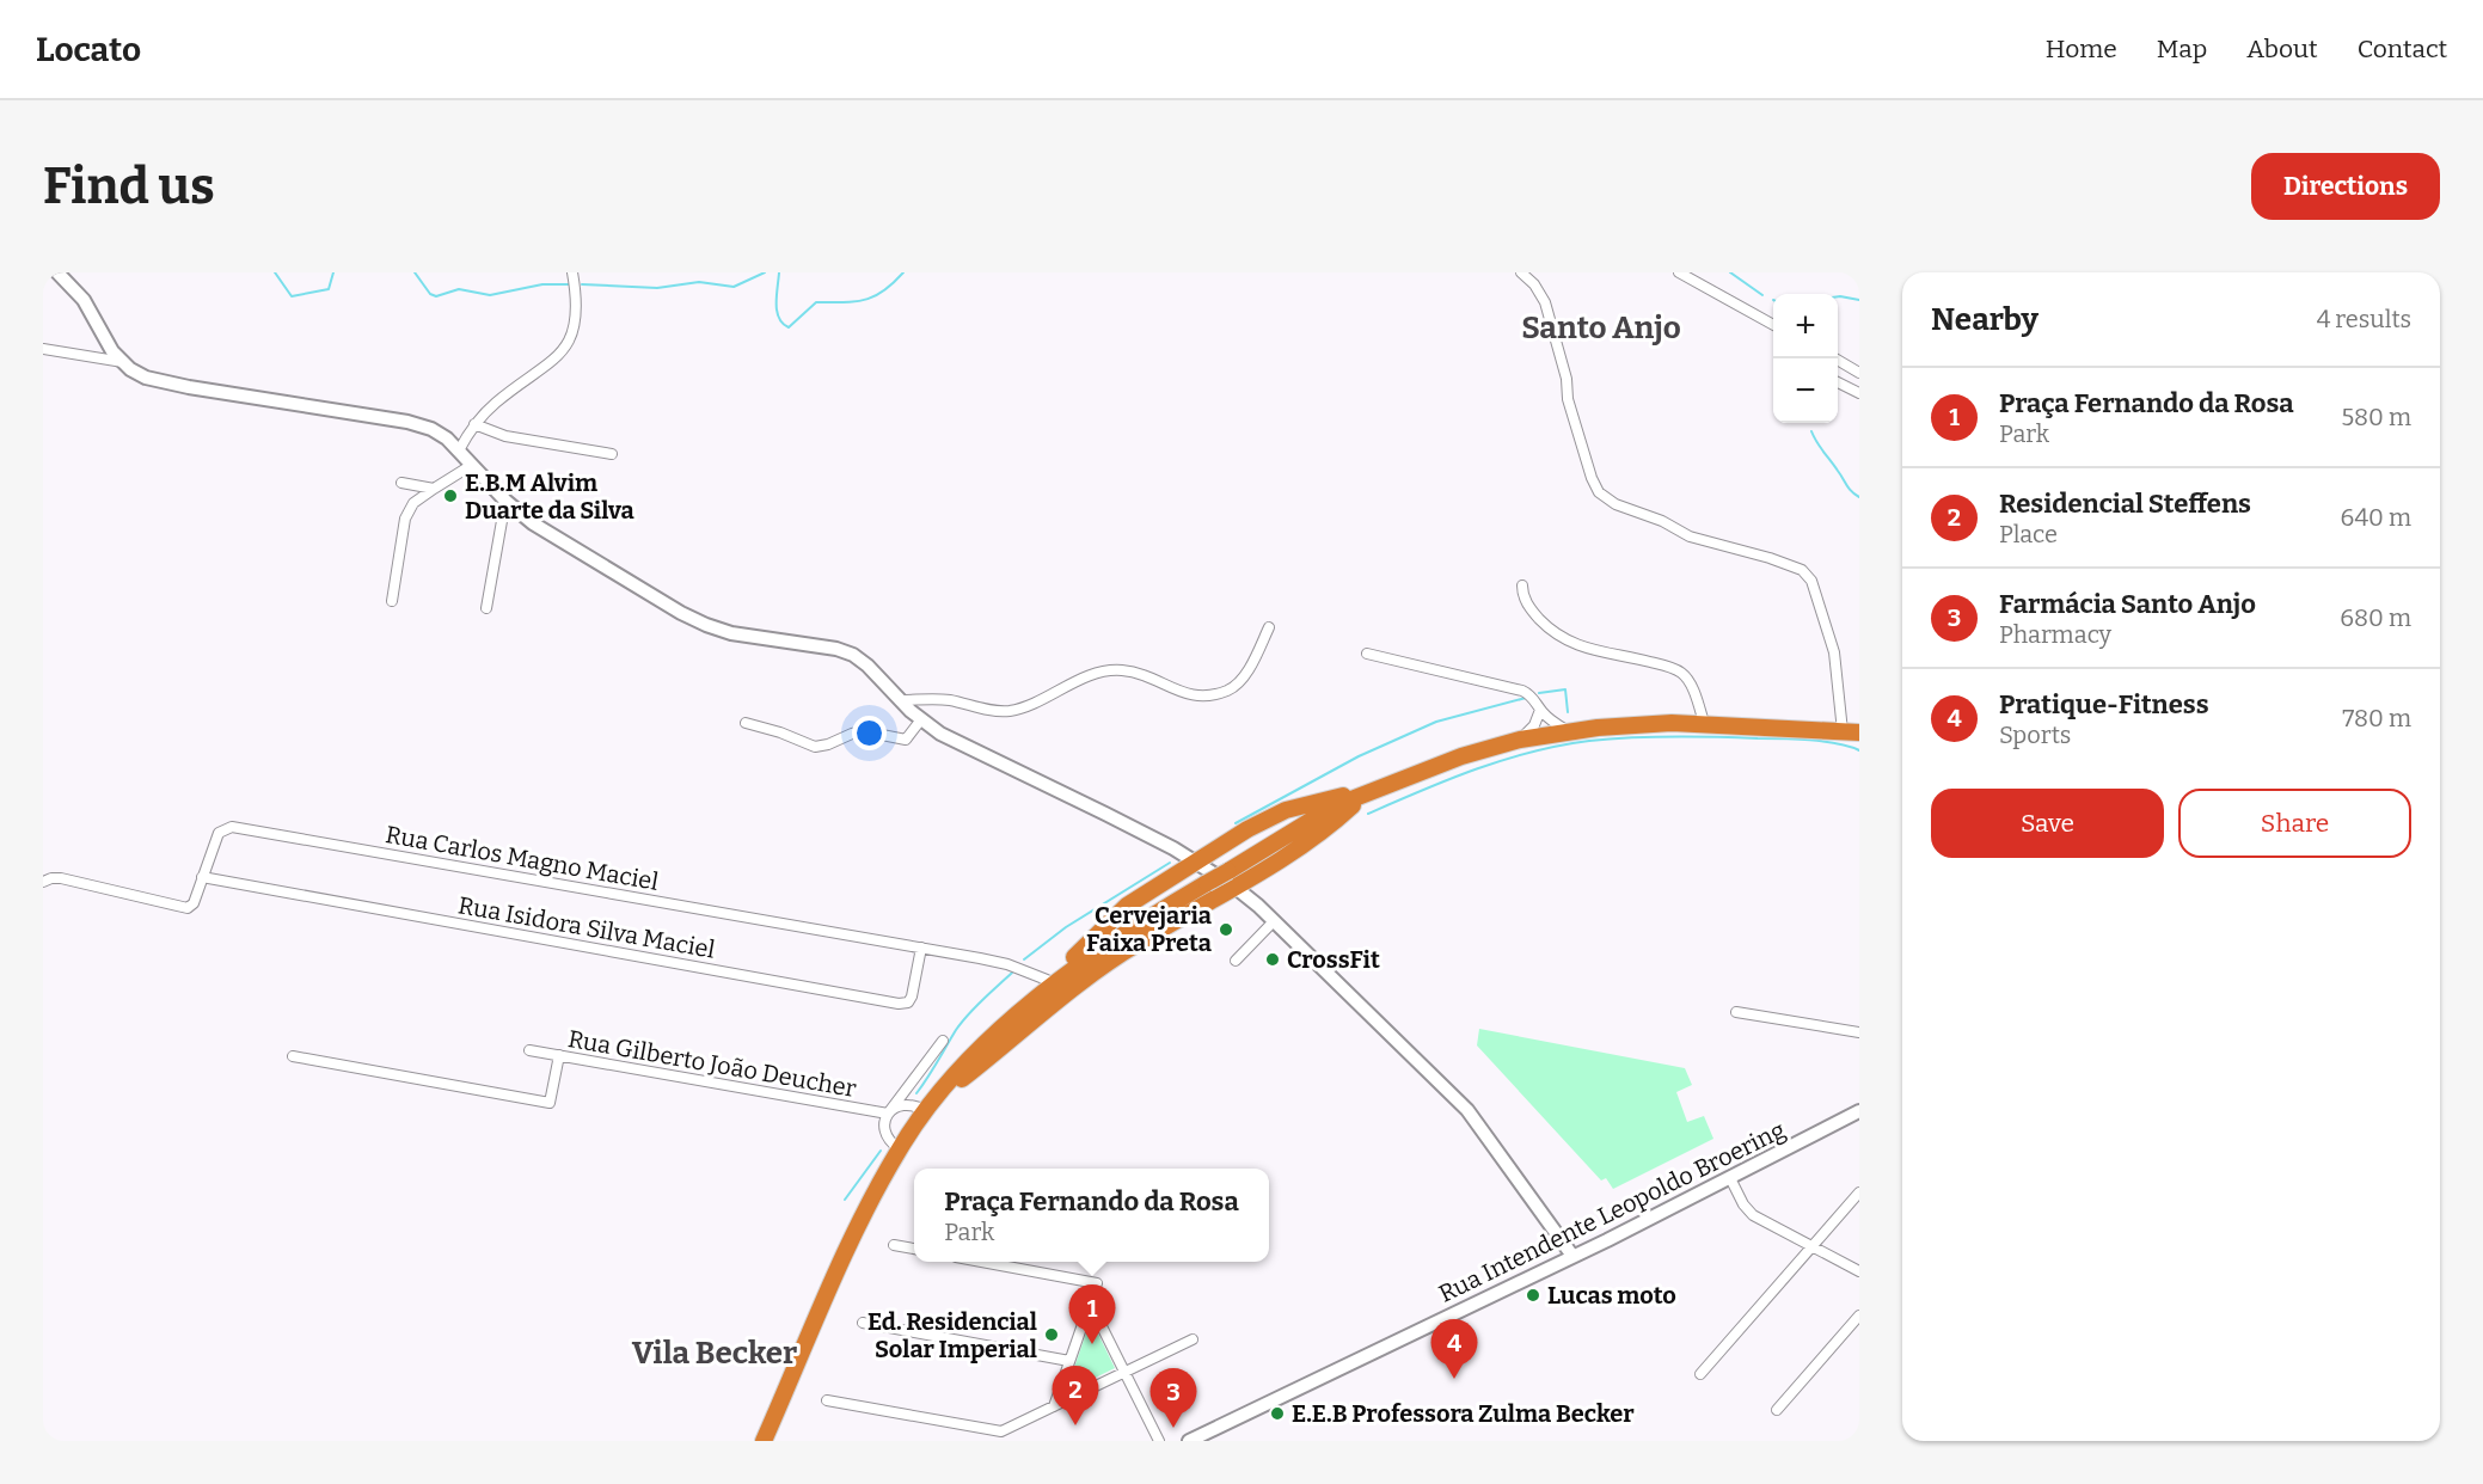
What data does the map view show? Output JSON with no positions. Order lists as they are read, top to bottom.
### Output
{
  "streets": {
    "street": [
      "Rua Carlos Magno Maciel",
      "Rua Isidora Silva Maciel",
      "Rua Gilberto João Deucher",
      "Rua Intendente Leopoldo Broering"
    ]
  },
  "crossings": [
    ["Rua Carlos Magno Maciel", "Rua Isidora Silva Maciel"]
  ],
  "districts": ["Santo Anjo", "Vila Becker"],
  "places": [
    "E.B.M Alvim Duarte da Silva",
    "Cervejaria Faixa Preta",
    "CrossFit",
    "Lucas moto",
    "Ed. Residencial Solar Imperial",
    "E.E.B Professora Zulma Becker"
  ],
  "page": {
    "header": "Locato",
    "nav": [
      "Home",
      "Map",
      "About",
      "Contact"
    ],
    "buttons": [
      "Directions",
      ["Save", "Share"]
    ],
    "title": "Find us",
    "heading": ["Nearby", "4 results"],
    "map_buttons": ["+", "−"],
    "list": [
      {
        "mark": "1",
        "name": "Praça Fernando da Rosa",
        "note": "Park",
        "value": "580 m"
      },
      {
        "mark": "2",
        "name": "Residencial Steffens",
        "note": "Place",
        "value": "640 m"
      },
      {
        "mark": "3",
        "name": "Farmácia Santo Anjo",
        "note": "Pharmacy",
        "value": "680 m"
      },
      {
        "mark": "4",
        "name": "Pratique-Fitness",
        "note": "Sports",
        "value": "780 m"
      }
    ],
    "popup": ["Praça Fernando da Rosa", "Park"],
    "pins": [
      "1",
      "4",
      "2",
      "3"
    ]
  }
}
